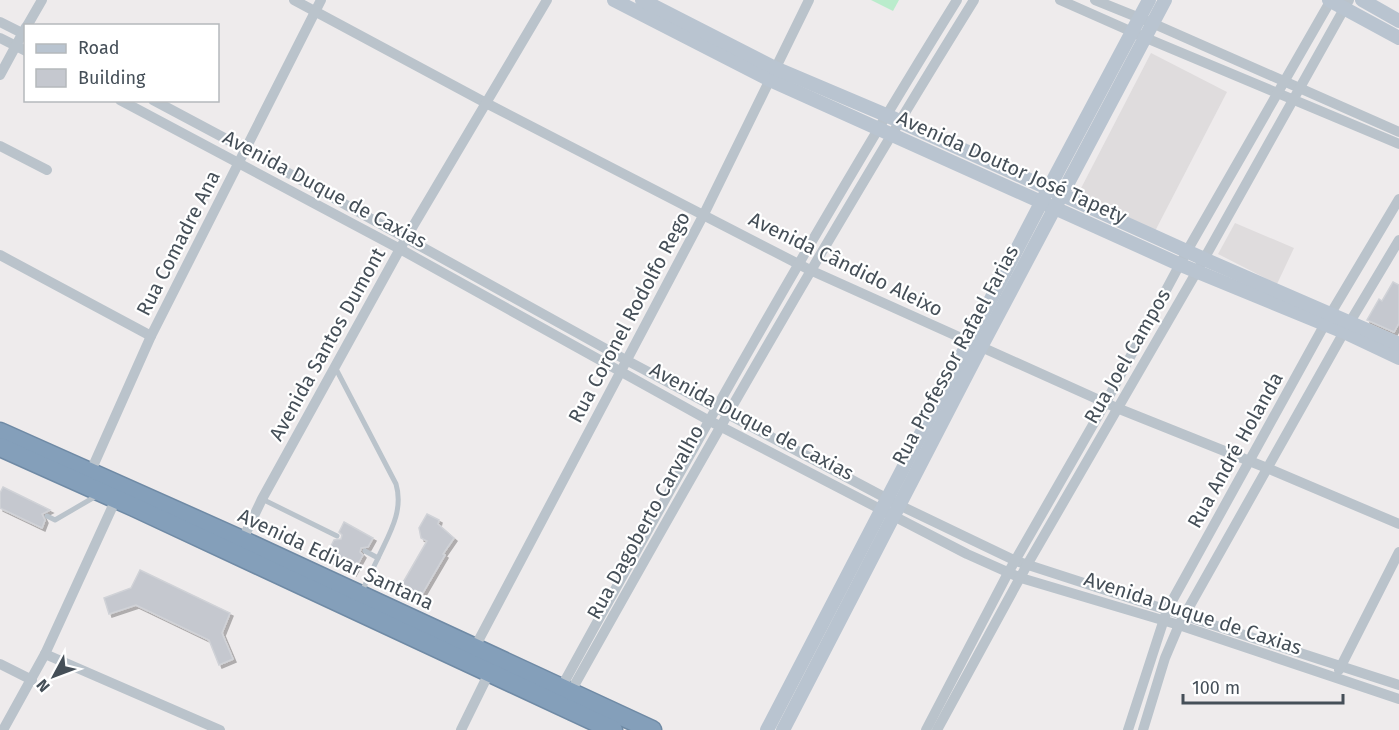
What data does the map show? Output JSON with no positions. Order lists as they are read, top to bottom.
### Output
{
  "streets": {
    "highway": ["Avenida Edivar Santana"],
    "main road": ["Avenida Doutor José Tapety", "Rua Professor Rafael Farias"],
    "street": [
      "Avenida Duque de Caxias",
      "Rua Comadre Ana",
      "Avenida Cândido Aleixo",
      "Rua Coronel Rodolfo Rego",
      "Avenida Santos Dumont",
      "Rua Joel Campos",
      "Rua André Holanda",
      "Rua Dagoberto Carvalho"
    ]
  },
  "crossings": [
    ["Avenida Doutor José Tapety", "Rua Coronel Rodolfo Rego"],
    ["Avenida Doutor José Tapety", "Rua Professor Rafael Farias"],
    ["Avenida Doutor José Tapety", "Rua Joel Campos"],
    ["Avenida Doutor José Tapety", "Rua André Holanda"],
    ["Avenida Doutor José Tapety", "Rua Dagoberto Carvalho"],
    ["Avenida Duque de Caxias", "Rua Comadre Ana"],
    ["Avenida Duque de Caxias", "Rua Coronel Rodolfo Rego"],
    ["Avenida Duque de Caxias", "Avenida Santos Dumont"],
    ["Avenida Duque de Caxias", "Rua Professor Rafael Farias"],
    ["Avenida Duque de Caxias", "Rua Joel Campos"],
    ["Avenida Duque de Caxias", "Rua André Holanda"],
    ["Avenida Duque de Caxias", "Rua Dagoberto Carvalho"],
    ["Rua Comadre Ana", "Avenida Cândido Aleixo"],
    ["Rua Comadre Ana", "Avenida Edivar Santana"],
    ["Avenida Cândido Aleixo", "Rua Coronel Rodolfo Rego"],
    ["Avenida Cândido Aleixo", "Avenida Santos Dumont"],
    ["Avenida Cândido Aleixo", "Rua Professor Rafael Farias"],
    ["Avenida Cândido Aleixo", "Rua Joel Campos"],
    ["Avenida Cândido Aleixo", "Rua André Holanda"],
    ["Avenida Cândido Aleixo", "Rua Dagoberto Carvalho"],
    ["Rua Coronel Rodolfo Rego", "Avenida Edivar Santana"],
    ["Avenida Santos Dumont", "Avenida Edivar Santana"],
    ["Rua Dagoberto Carvalho", "Avenida Edivar Santana"]
  ],
  "legend": ["Road", "Building"],
  "scale_bar": "100 m",
  "north": "bottom left"
}
